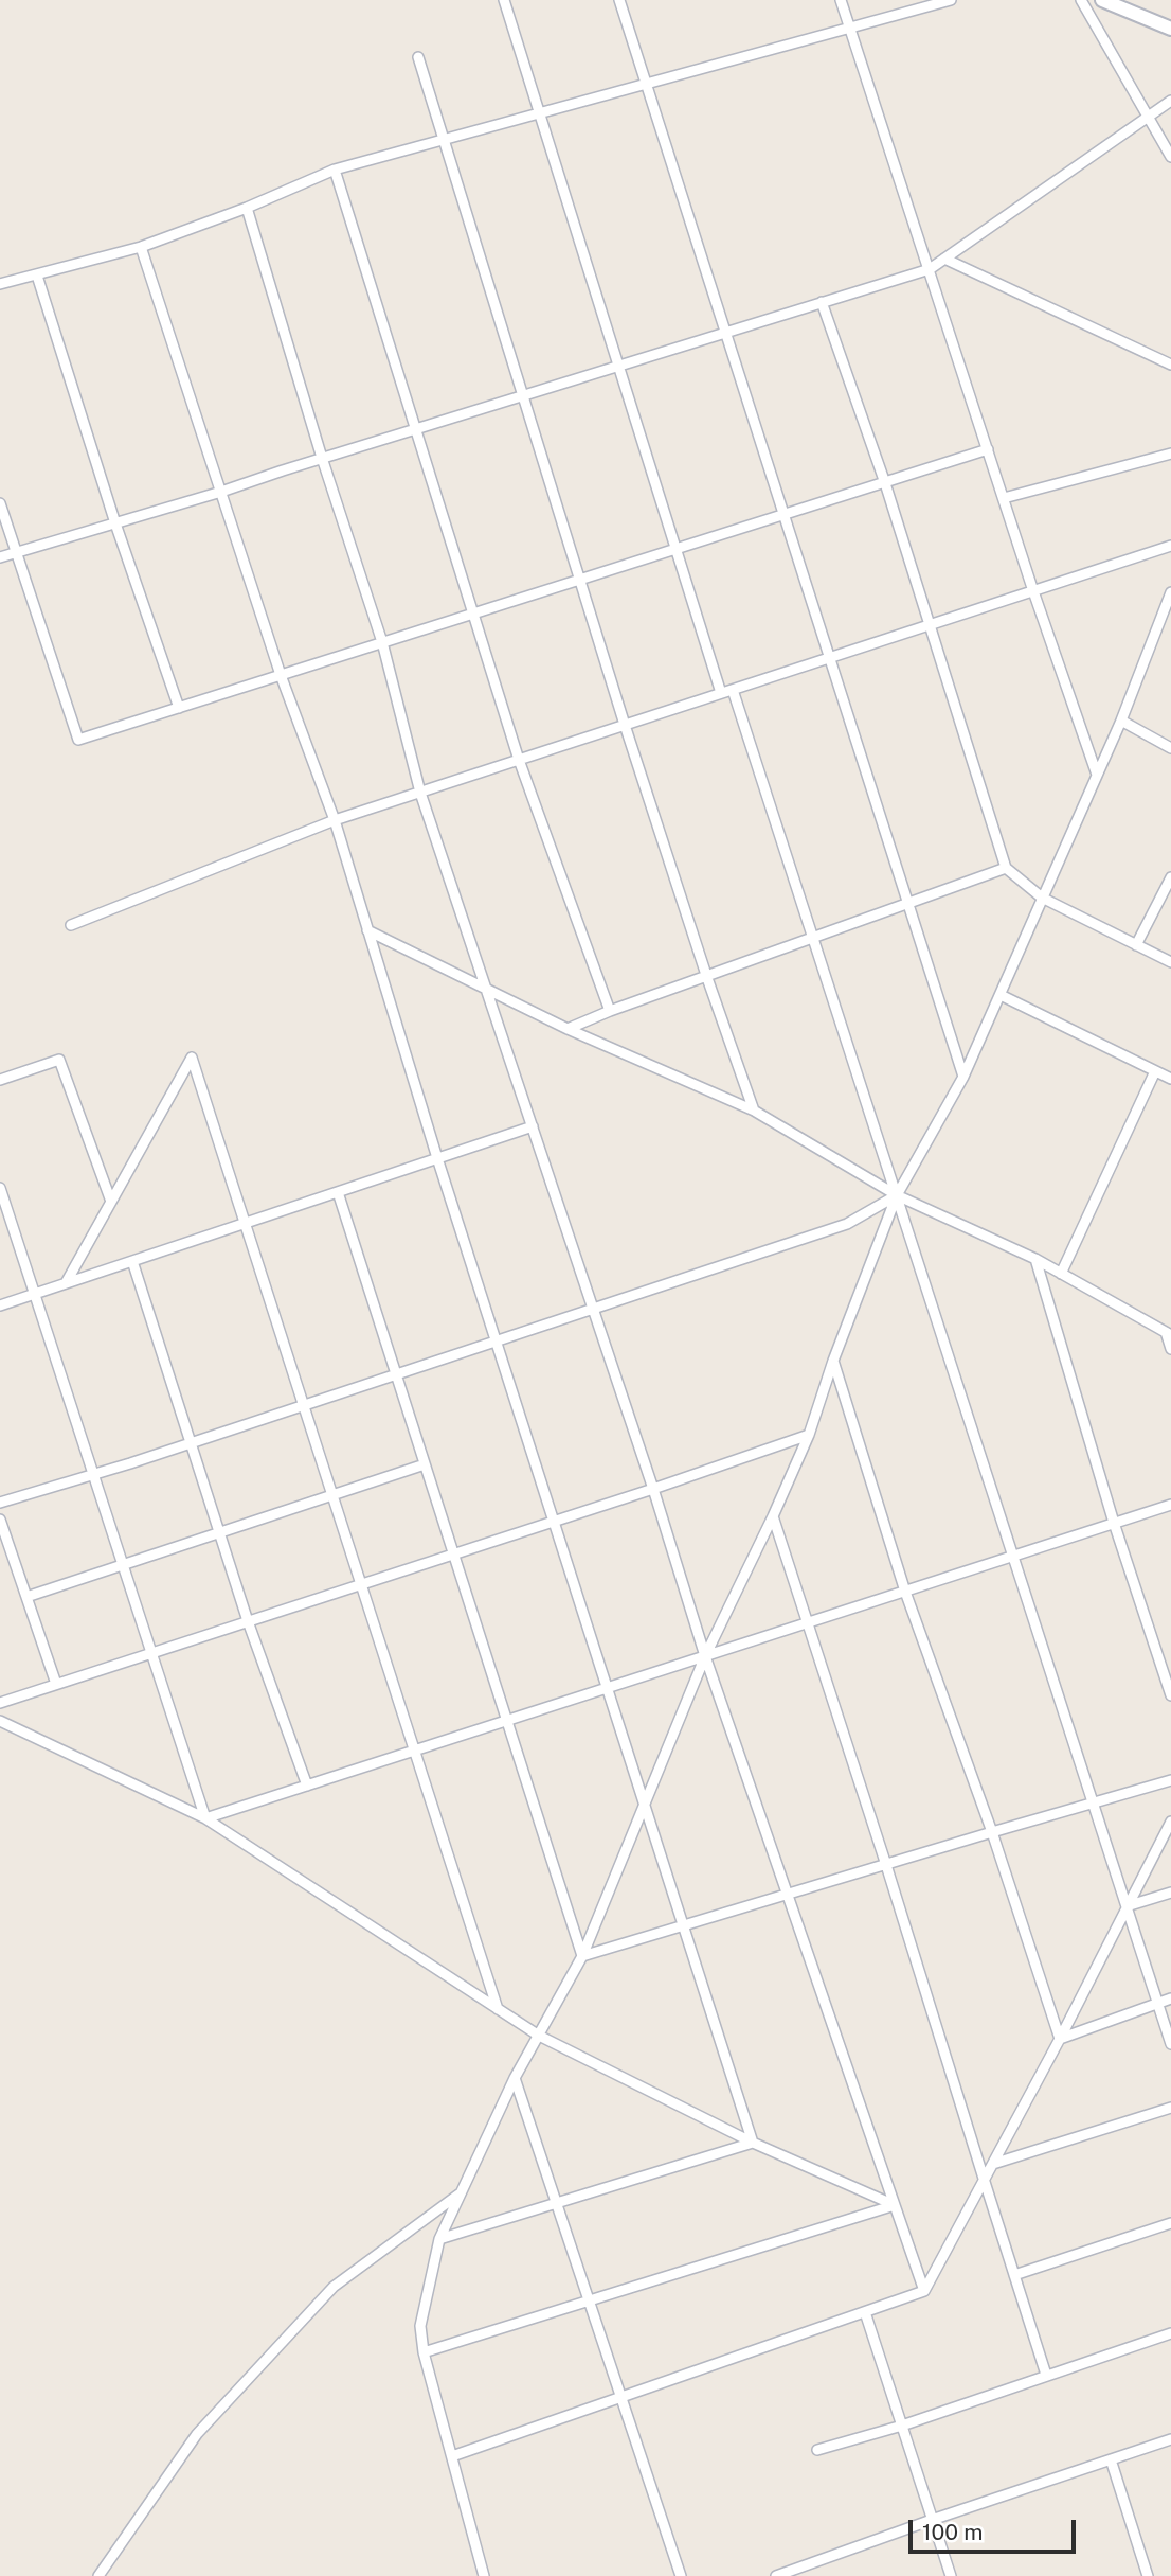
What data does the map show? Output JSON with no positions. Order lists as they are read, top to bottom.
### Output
{
  "scale_bar": "100 m"
}
